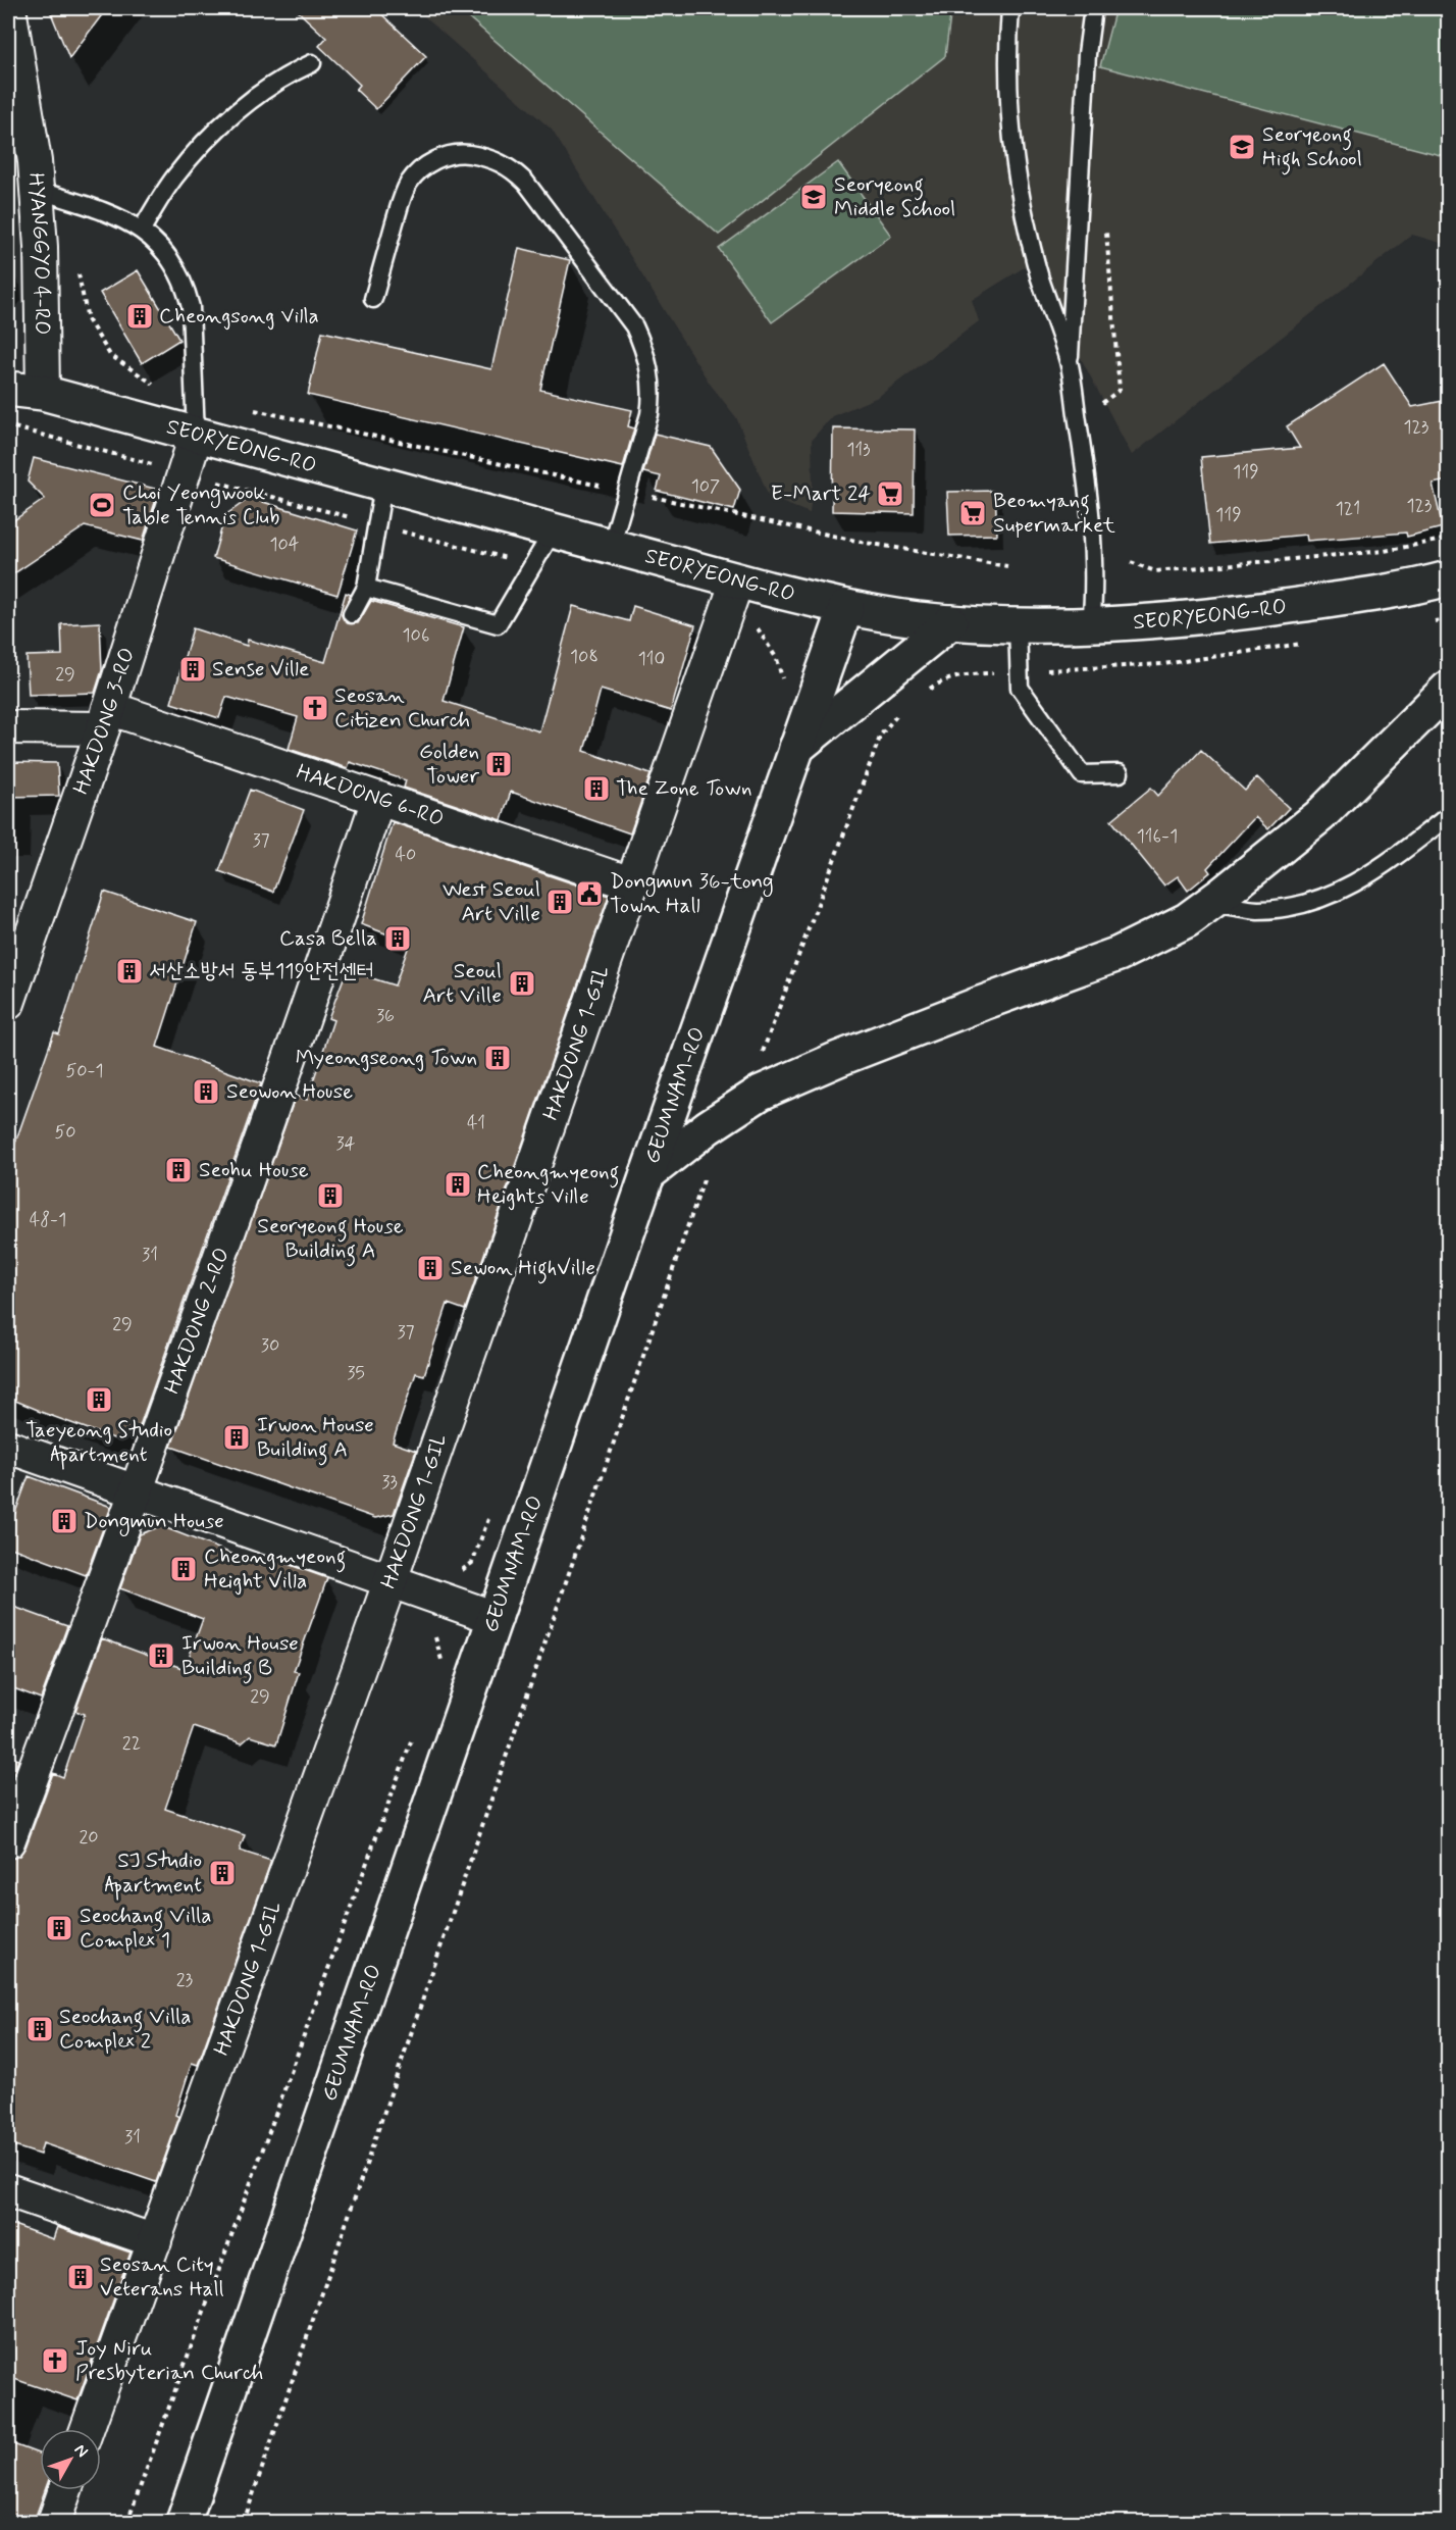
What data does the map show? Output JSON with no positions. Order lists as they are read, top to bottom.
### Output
{
  "streets": {
    "street": [
      "HYANGGYO 4-RO",
      "SEORYEONG-RO",
      "HAKDONG 3-RO",
      "HAKDONG 6-RO",
      "HAKDONG 1-GIL",
      "GEUMNAM-RO",
      "HAKDONG 2-RO"
    ]
  },
  "crossings": [
    ["HYANGGYO 4-RO", "SEORYEONG-RO"],
    ["SEORYEONG-RO", "HAKDONG 3-RO"],
    ["SEORYEONG-RO", "HAKDONG 1-GIL"],
    ["SEORYEONG-RO", "GEUMNAM-RO"],
    ["HAKDONG 3-RO", "HAKDONG 6-RO"],
    ["HAKDONG 6-RO", "HAKDONG 1-GIL"],
    ["HAKDONG 6-RO", "HAKDONG 2-RO"]
  ],
  "places": {
    "school or university": ["Seoryeong High School", "Seoryeong Middle School"],
    "building": [
      "Cheongsong Villa",
      "Sense Ville",
      "Golden Tower",
      "The Zone Town",
      "West Seoul Art Ville",
      "Casa Bella",
      "서산소방서 동부119안전센터",
      "Seoul Art Ville",
      "Myeongseong Town",
      "Seowon House",
      "Seohu House",
      "Cheongmyeong Heights Ville",
      "Seoryeong House Building A",
      "Sewon HighVille",
      "Taeyeong Studio Apartment",
      "Irwon House Building A",
      "Dongmun House",
      "Cheongmyeong Height Villa",
      "Irwon House Building B",
      "SJ Studio Apartment",
      "Seochang Villa Complex 1",
      "Seochang Villa Complex 2",
      "Seosan City Veterans Hall"
    ],
    "supermarket": ["E-Mart 24", "Beomyang Supermarket"],
    "sports": ["Choi Yeongwook Table Tennis Club"],
    "church": ["Seosan Citizen Church", "Joy Niru Presbyterian Church"],
    "public building": ["Dongmun 36-tong Town Hall"]
  },
  "house_numbers": [
    "123",
    "113",
    "119",
    "107",
    "123",
    "121",
    "119",
    "104",
    "106",
    "108",
    "110",
    "29",
    "116-1",
    "37",
    "40",
    "36",
    "50-1",
    "41",
    "50",
    "34",
    "48-1",
    "31",
    "29",
    "37",
    "30",
    "35",
    "33",
    "29",
    "22",
    "20",
    "23",
    "31"
  ],
  "north": "top right"
}
